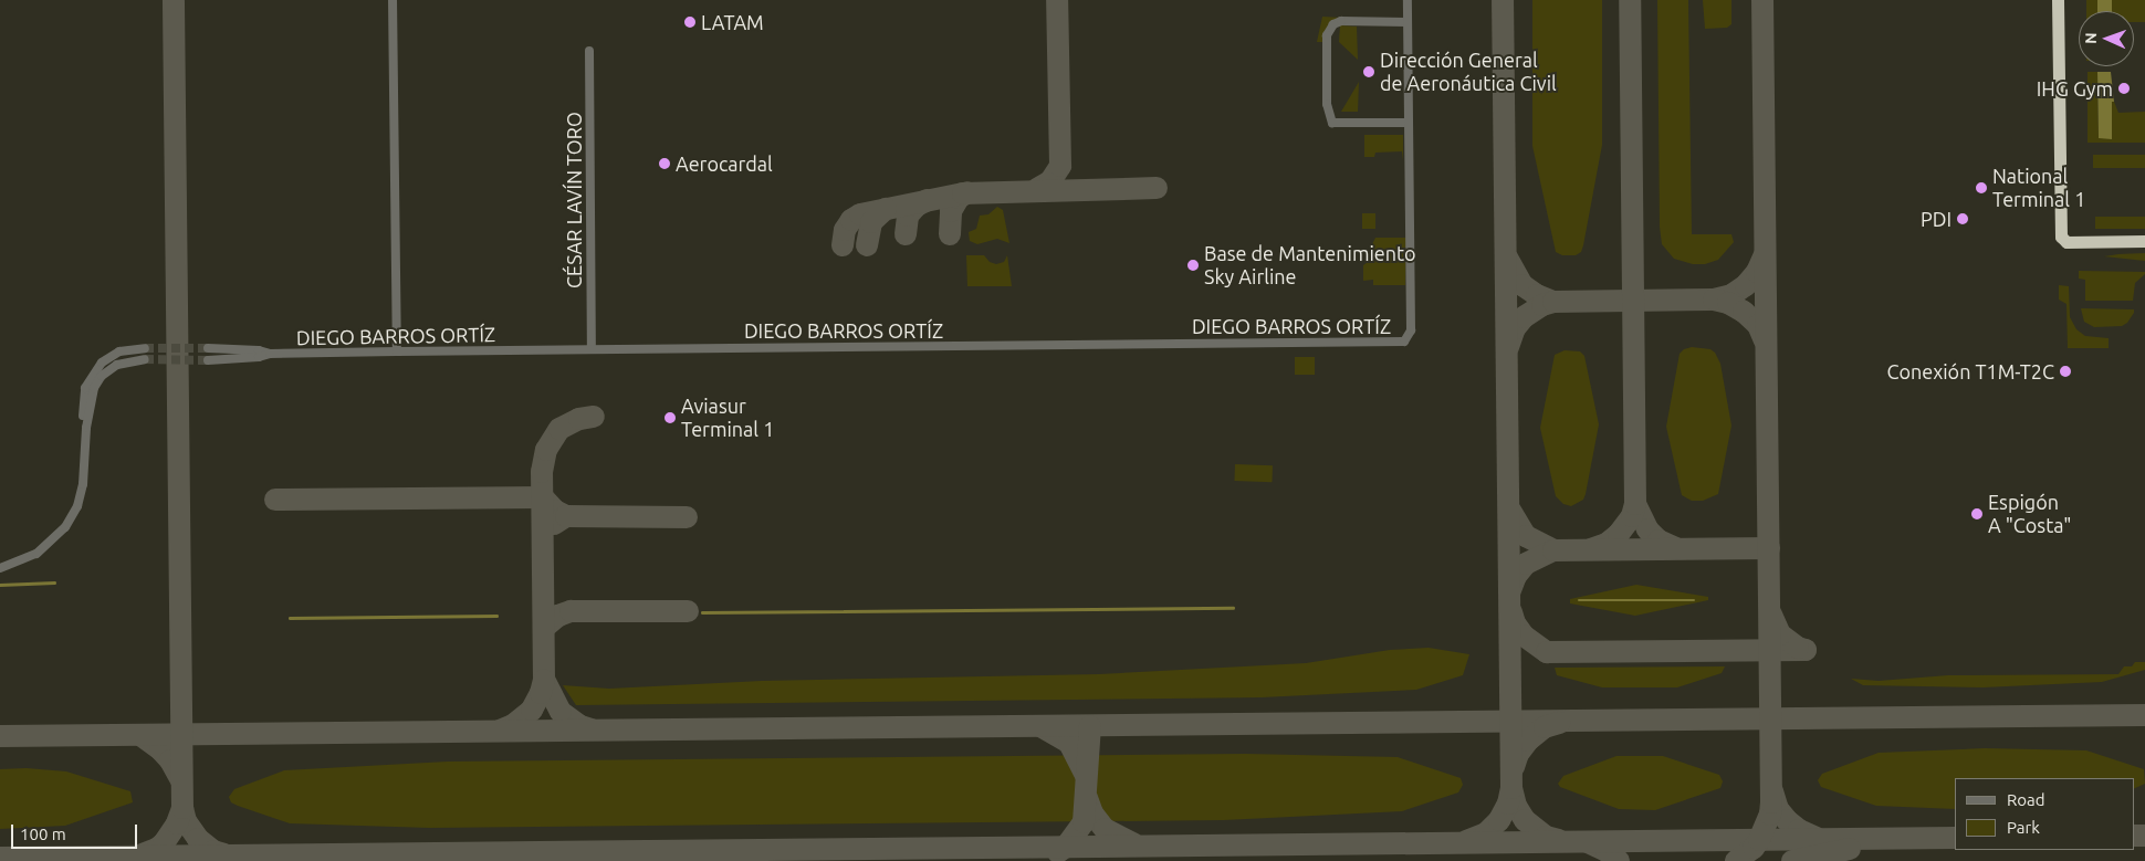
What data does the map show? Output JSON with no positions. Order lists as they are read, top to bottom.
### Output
{
  "streets": {
    "street": ["CÉSAR LAVÍN TORO", "DIEGO BARROS ORTÍZ"]
  },
  "crossings": [
    ["CÉSAR LAVÍN TORO", "DIEGO BARROS ORTÍZ"]
  ],
  "places": [
    "LATAM",
    "Dirección General de Aeronáutica Civil",
    "IHG Gym",
    "Aerocardal",
    "National Terminal 1",
    "PDI",
    "Base de Mantenimiento Sky Airline",
    "Conexión T1M-T2C",
    "Aviasur Terminal 1",
    "Espigón A \"Costa\""
  ],
  "legend": ["Road", "Park"],
  "scale_bar": "100 m",
  "north": "left"
}
